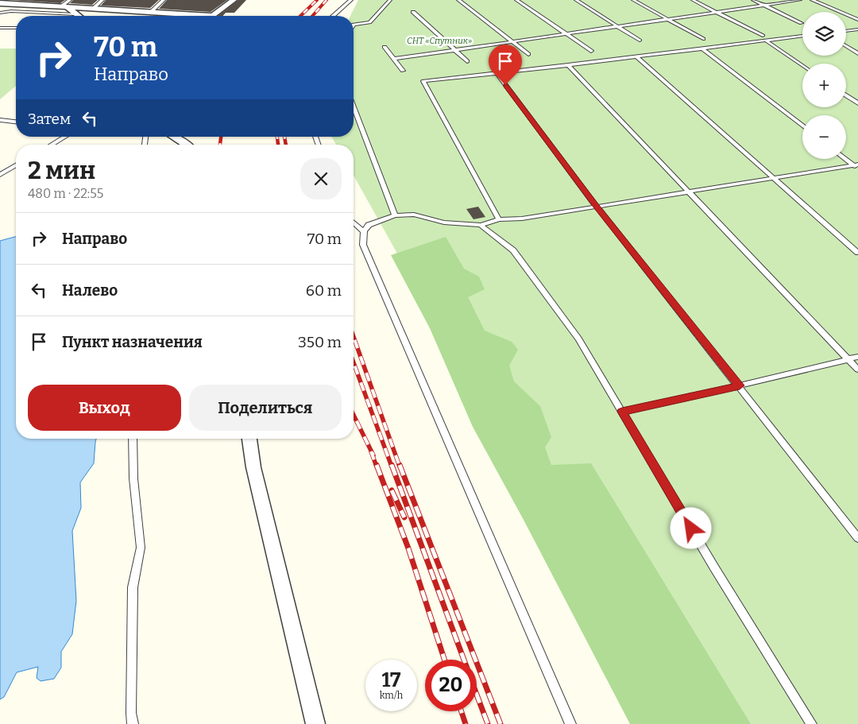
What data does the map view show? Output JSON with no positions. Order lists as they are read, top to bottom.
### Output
{
  "parks": ["СНТ «Спутник»"],
  "page": {
    "map_buttons": ["+", "−"],
    "turn": ["70 m", "Направо"],
    "then": "Затем",
    "heading": ["2 мин", "480 m · 22:55"],
    "list": [
      {
        "name": "Направо",
        "value": "70 m"
      },
      {
        "name": "Налево",
        "value": "60 m"
      },
      {
        "name": "Пункт назначения",
        "value": "350 m"
      }
    ],
    "buttons": ["Выход", "Поделиться"],
    "speed": "17 km/h",
    "limit": "20"
  }
}
